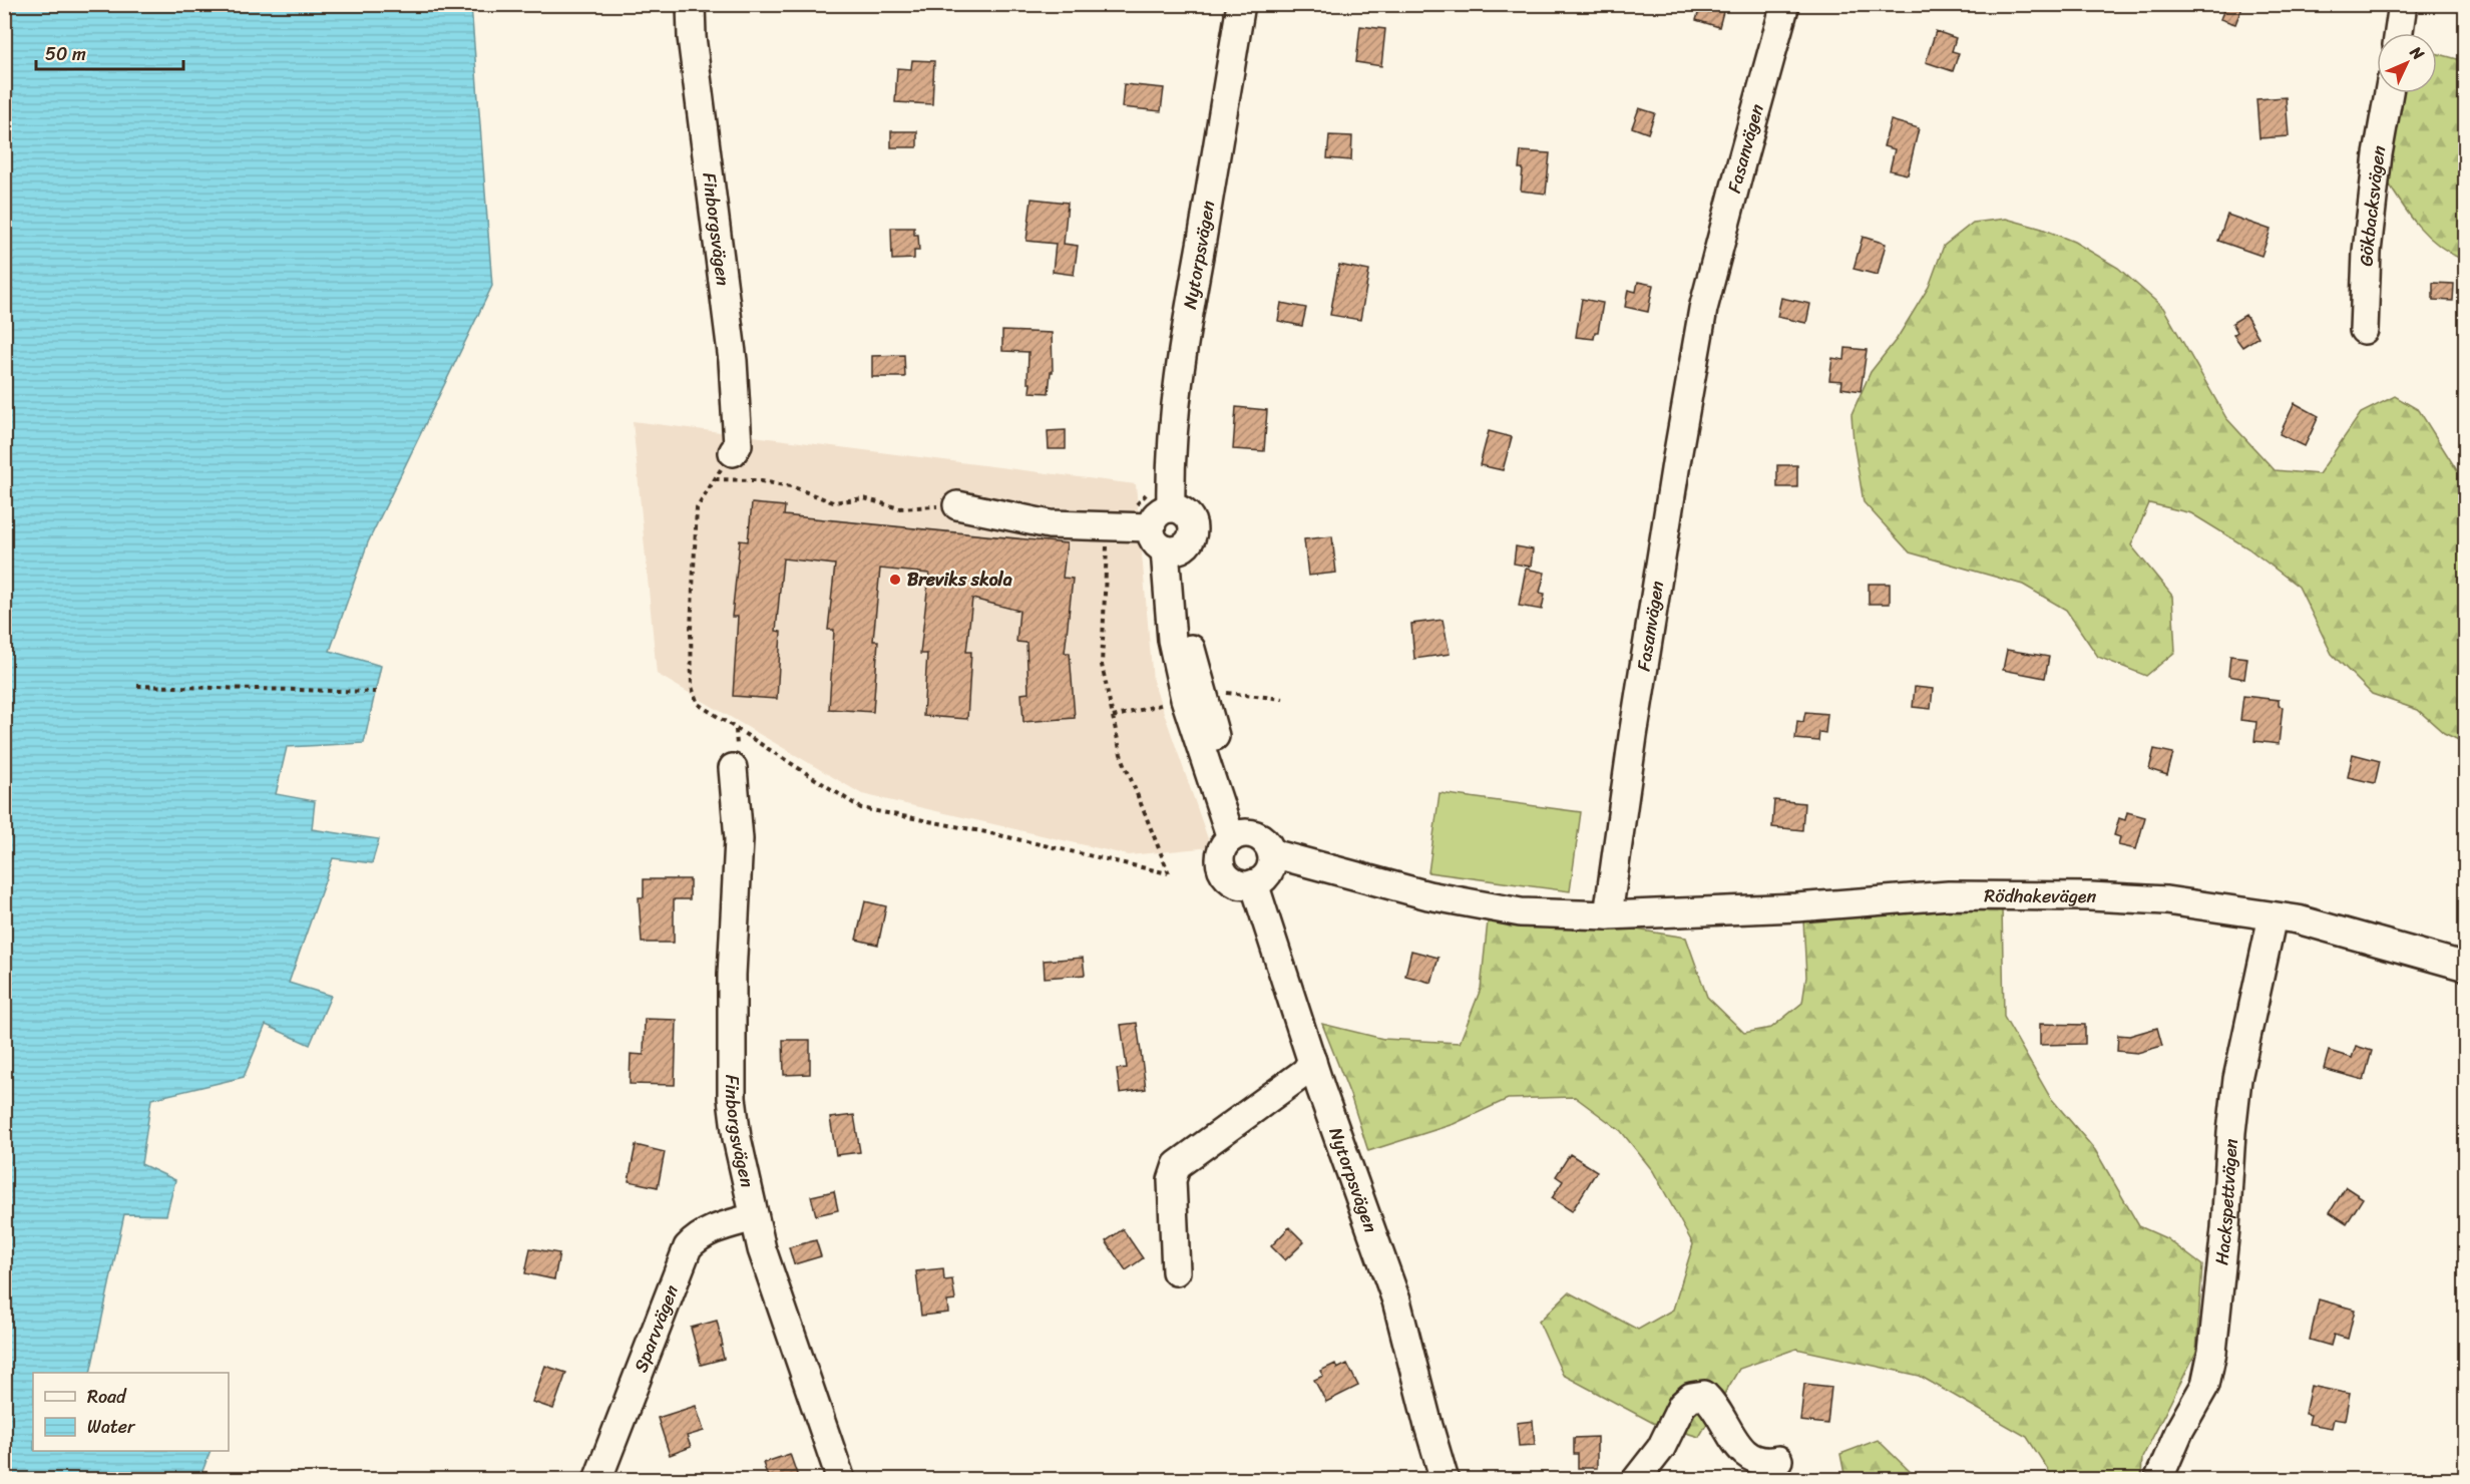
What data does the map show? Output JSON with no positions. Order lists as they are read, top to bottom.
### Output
{
  "streets": {
    "street": [
      "Fasanvägen",
      "Gökbacksvägen",
      "Finborgsvägen",
      "Nytorpsvägen",
      "Rödhakevägen",
      "Hackspettvägen",
      "Sparvvägen"
    ]
  },
  "crossings": [
    ["Fasanvägen", "Rödhakevägen"],
    ["Finborgsvägen", "Sparvvägen"],
    ["Rödhakevägen", "Hackspettvägen"]
  ],
  "places": ["Breviks skola"],
  "legend": ["Road", "Water"],
  "scale_bar": "50 m",
  "north": "top right"
}
